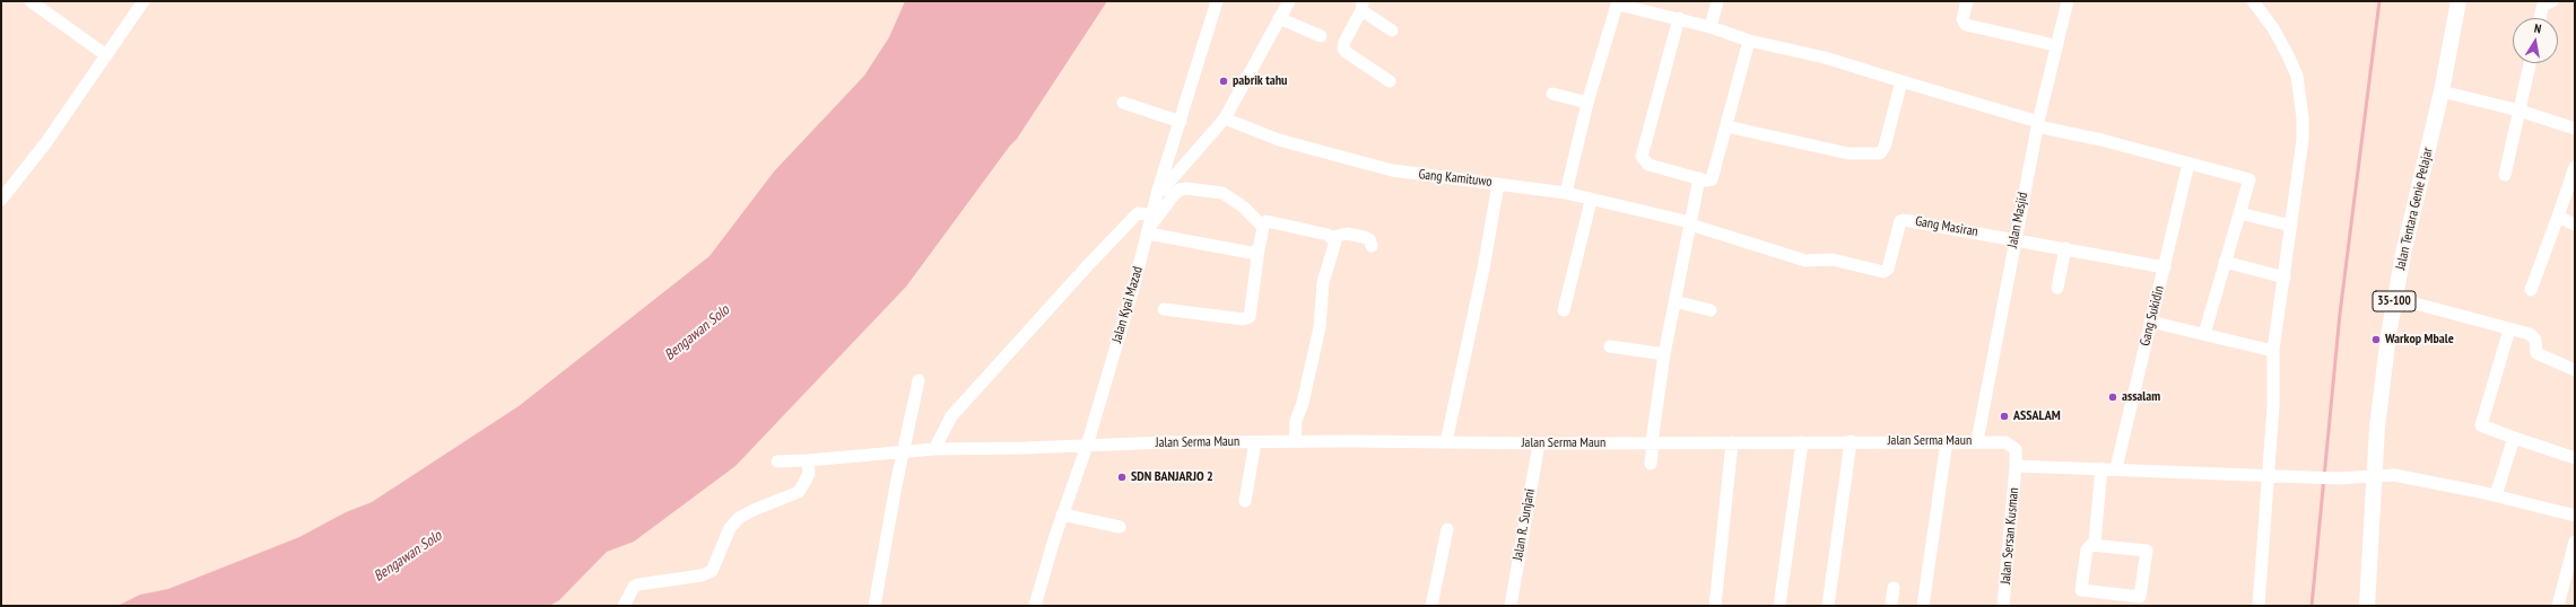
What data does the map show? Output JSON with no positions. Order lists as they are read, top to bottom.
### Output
{
  "streets": {
    "main road": ["Jalan Tentara Genie Pelajar", "35-100"],
    "street": [
      "Gang Kamituwo",
      "Jalan Masjid",
      "Gang Masiran",
      "Jalan Kyai Mazad",
      "Gang Sukidin",
      "Jalan Serma Maun",
      "Jalan R. Sunjani",
      "Jalan Sersan Kusman"
    ]
  },
  "crossings": [
    ["Gang Kamituwo", "Gang Masiran"],
    ["Jalan Masjid", "Gang Masiran"],
    ["Jalan Masjid", "Jalan Serma Maun"],
    ["Gang Masiran", "Gang Sukidin"],
    ["Jalan Kyai Mazad", "Jalan Serma Maun"],
    ["Jalan Serma Maun", "Jalan R. Sunjani"],
    ["Jalan Serma Maun", "Jalan Sersan Kusman"]
  ],
  "water": ["Bengawan Solo"],
  "places": [
    "pabrik tahu",
    "Warkop Mbale",
    "assalam",
    "ASSALAM",
    "SDN BANJARJO 2"
  ],
  "north": "top"
}
